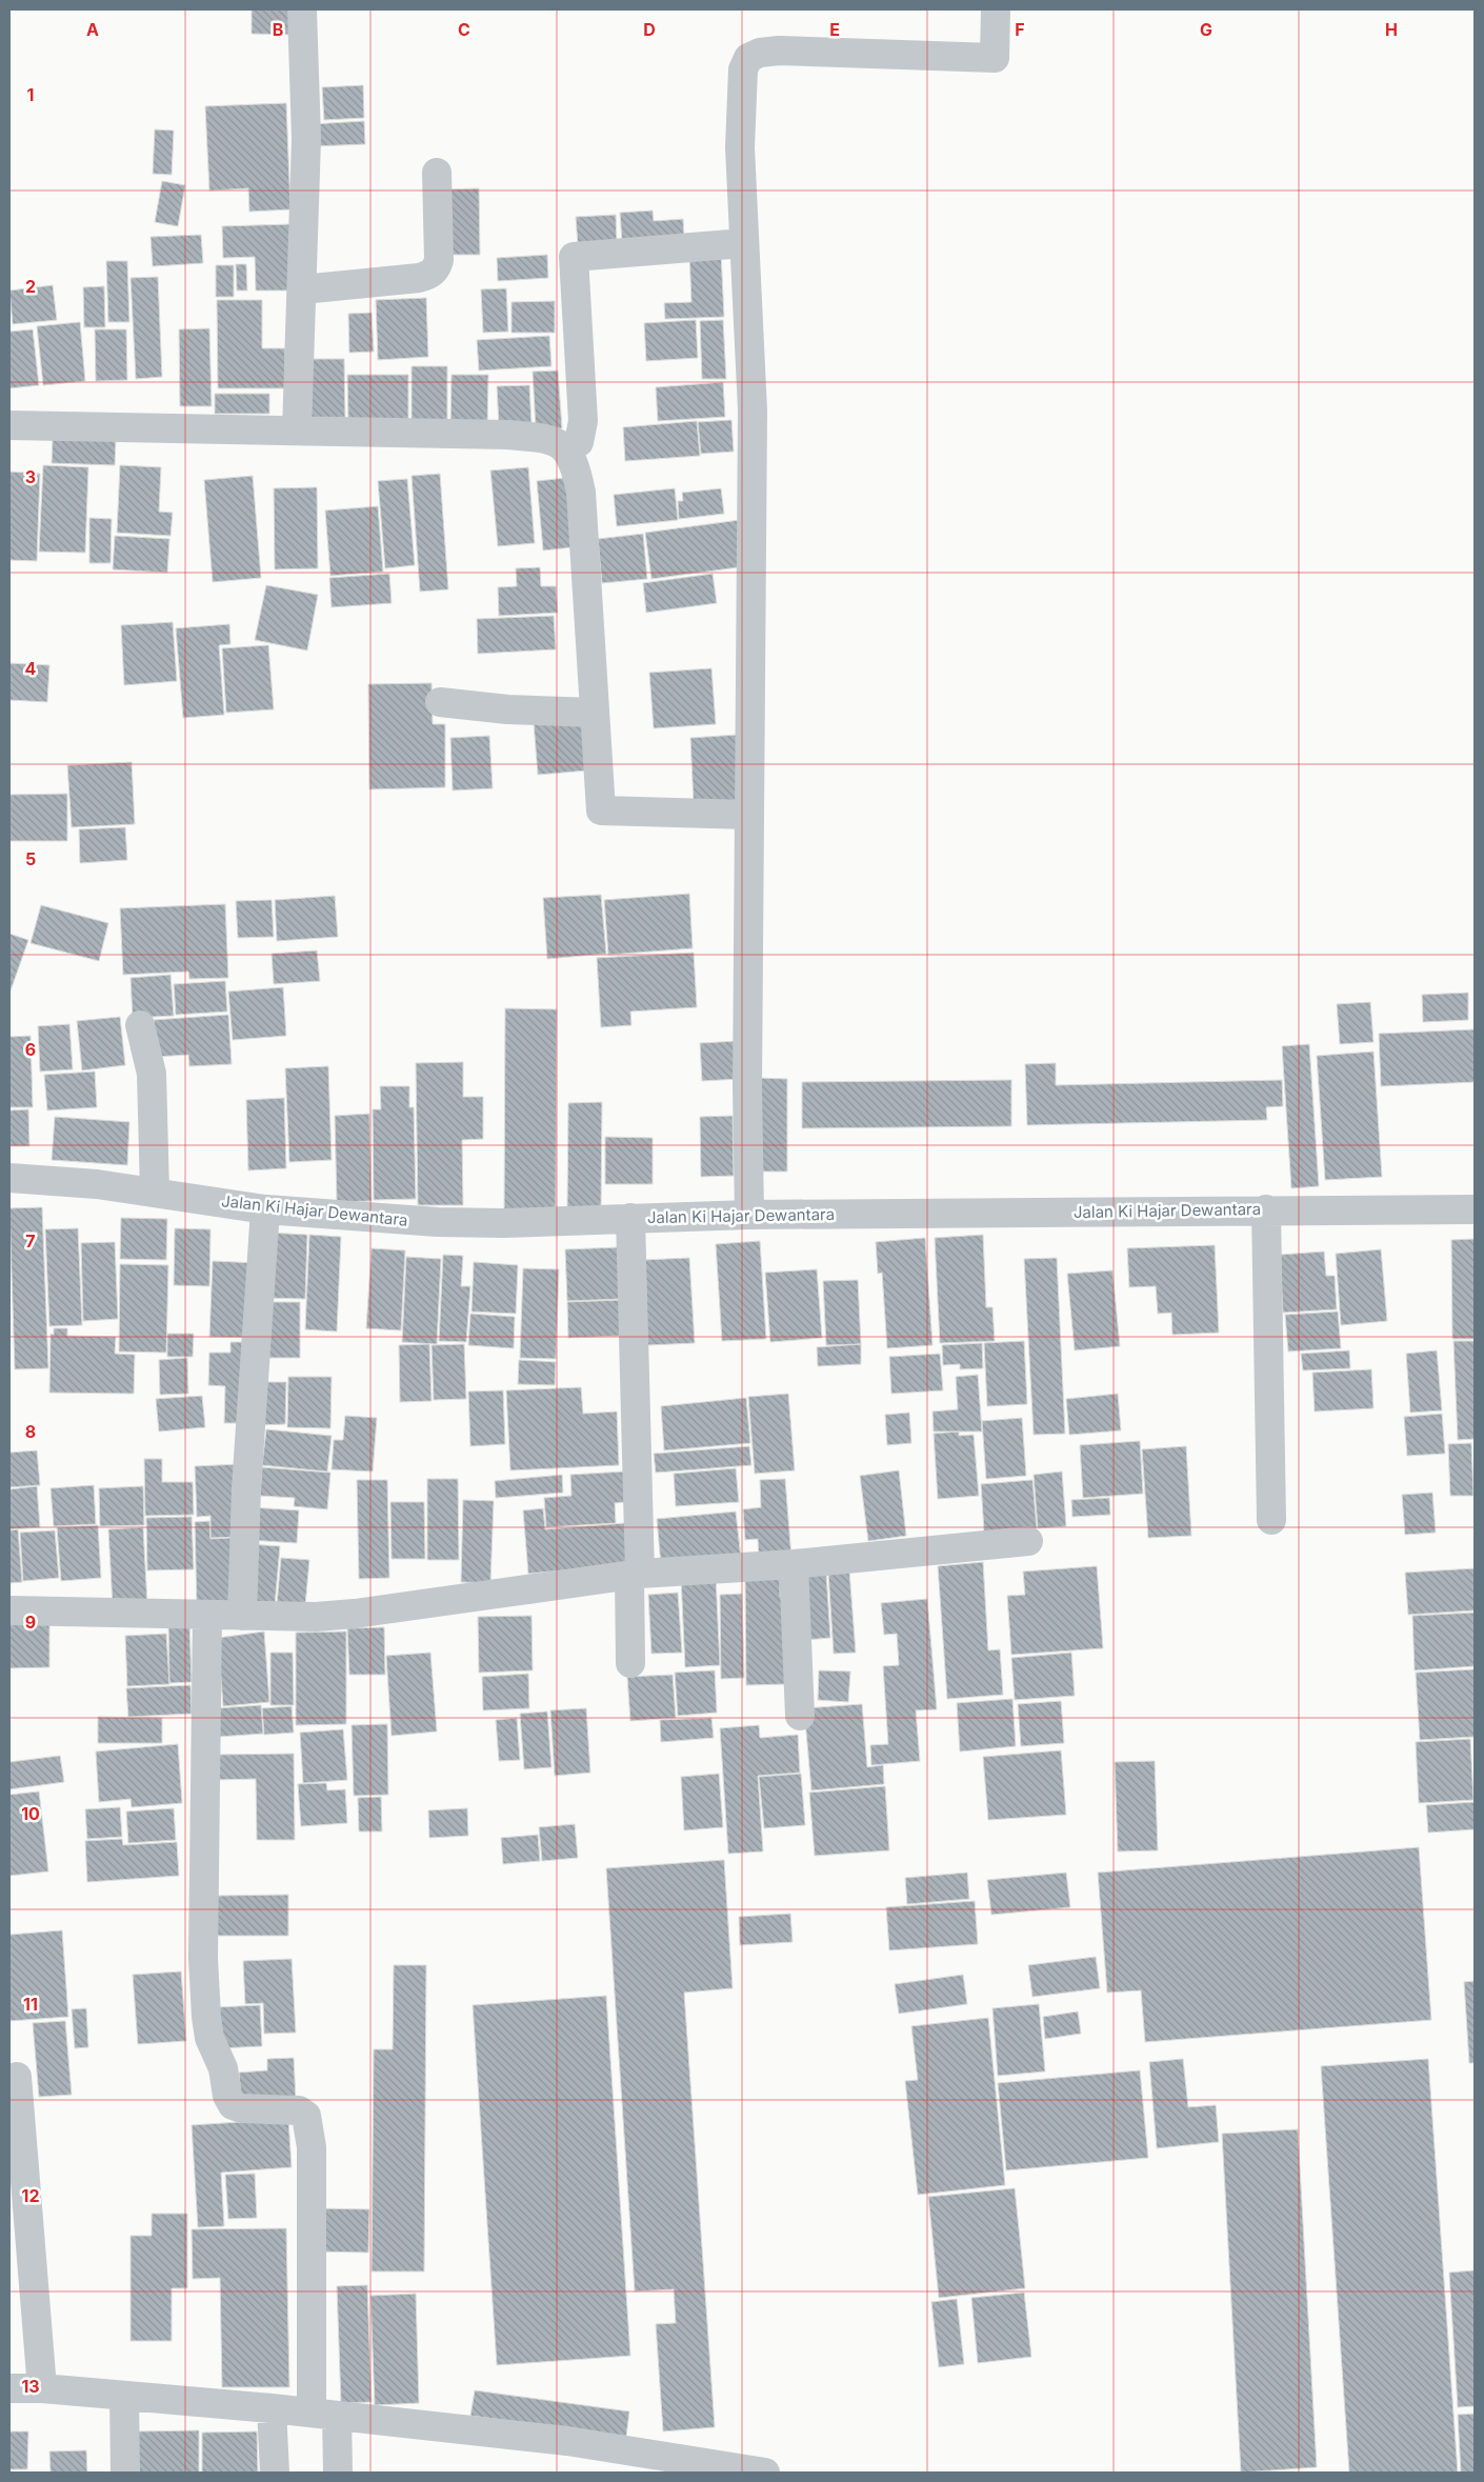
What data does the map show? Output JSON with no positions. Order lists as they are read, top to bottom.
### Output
{
  "streets": {
    "street": ["Jalan Ki Hajar Dewantara"]
  },
  "grid": {
    "columns": [
      "A",
      "B",
      "C",
      "D",
      "E",
      "F",
      "G",
      "H"
    ],
    "rows": [
      "1",
      "2",
      "3",
      "4",
      "5",
      "6",
      "7",
      "8",
      "9",
      "10",
      "11",
      "12",
      "13"
    ]
  }
}
